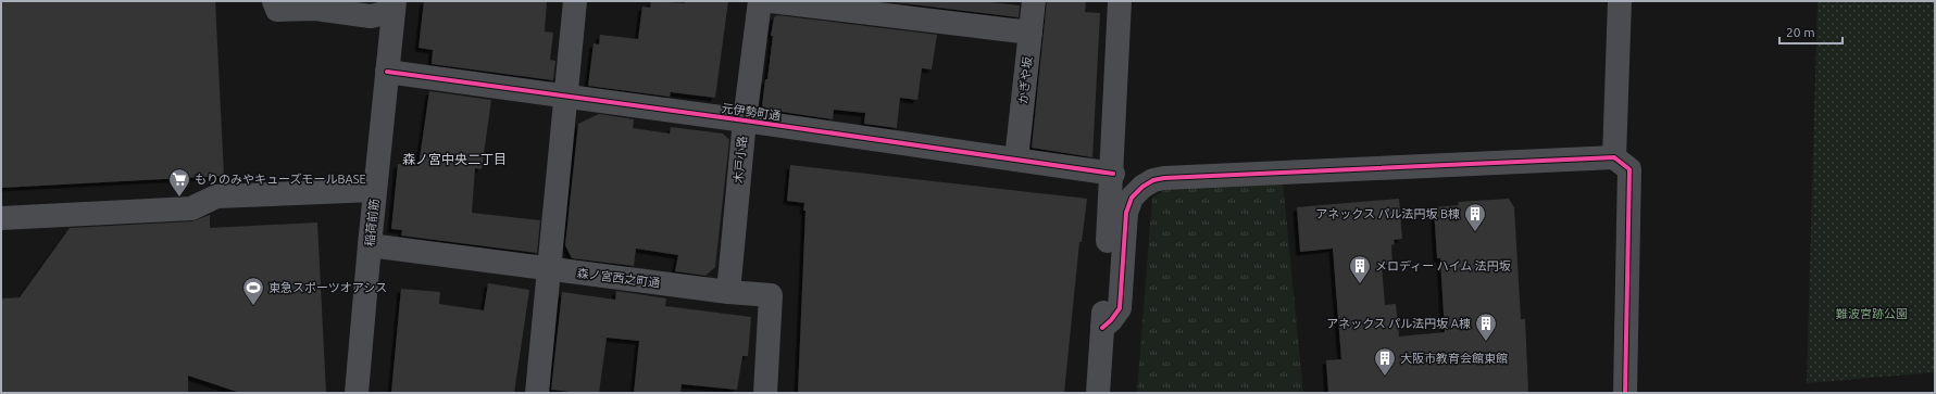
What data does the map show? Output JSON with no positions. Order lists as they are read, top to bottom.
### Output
{
  "streets": {
    "street": [
      "かぎや坂",
      "元伊勢町通",
      "木戸小路",
      "稲荷前筋",
      "森ノ宮西之町通"
    ]
  },
  "crossings": [
    ["かぎや坂", "元伊勢町通"],
    ["元伊勢町通", "木戸小路"],
    ["元伊勢町通", "稲荷前筋"],
    ["木戸小路", "森ノ宮西之町通"],
    ["稲荷前筋", "森ノ宮西之町通"]
  ],
  "districts": ["森ノ宮中央二丁目"],
  "parks": ["難波宮跡公園"],
  "places": {
    "supermarket": ["もりのみやキューズモールBASE"],
    "building": [
      "アネックス パル法円坂 B棟",
      "メロディー ハイム 法円坂",
      "アネックス パル法円坂 A棟",
      "大阪市教育会館東館"
    ],
    "sports": ["東急スポーツオアシス"]
  },
  "scale_bar": "20 m"
}
